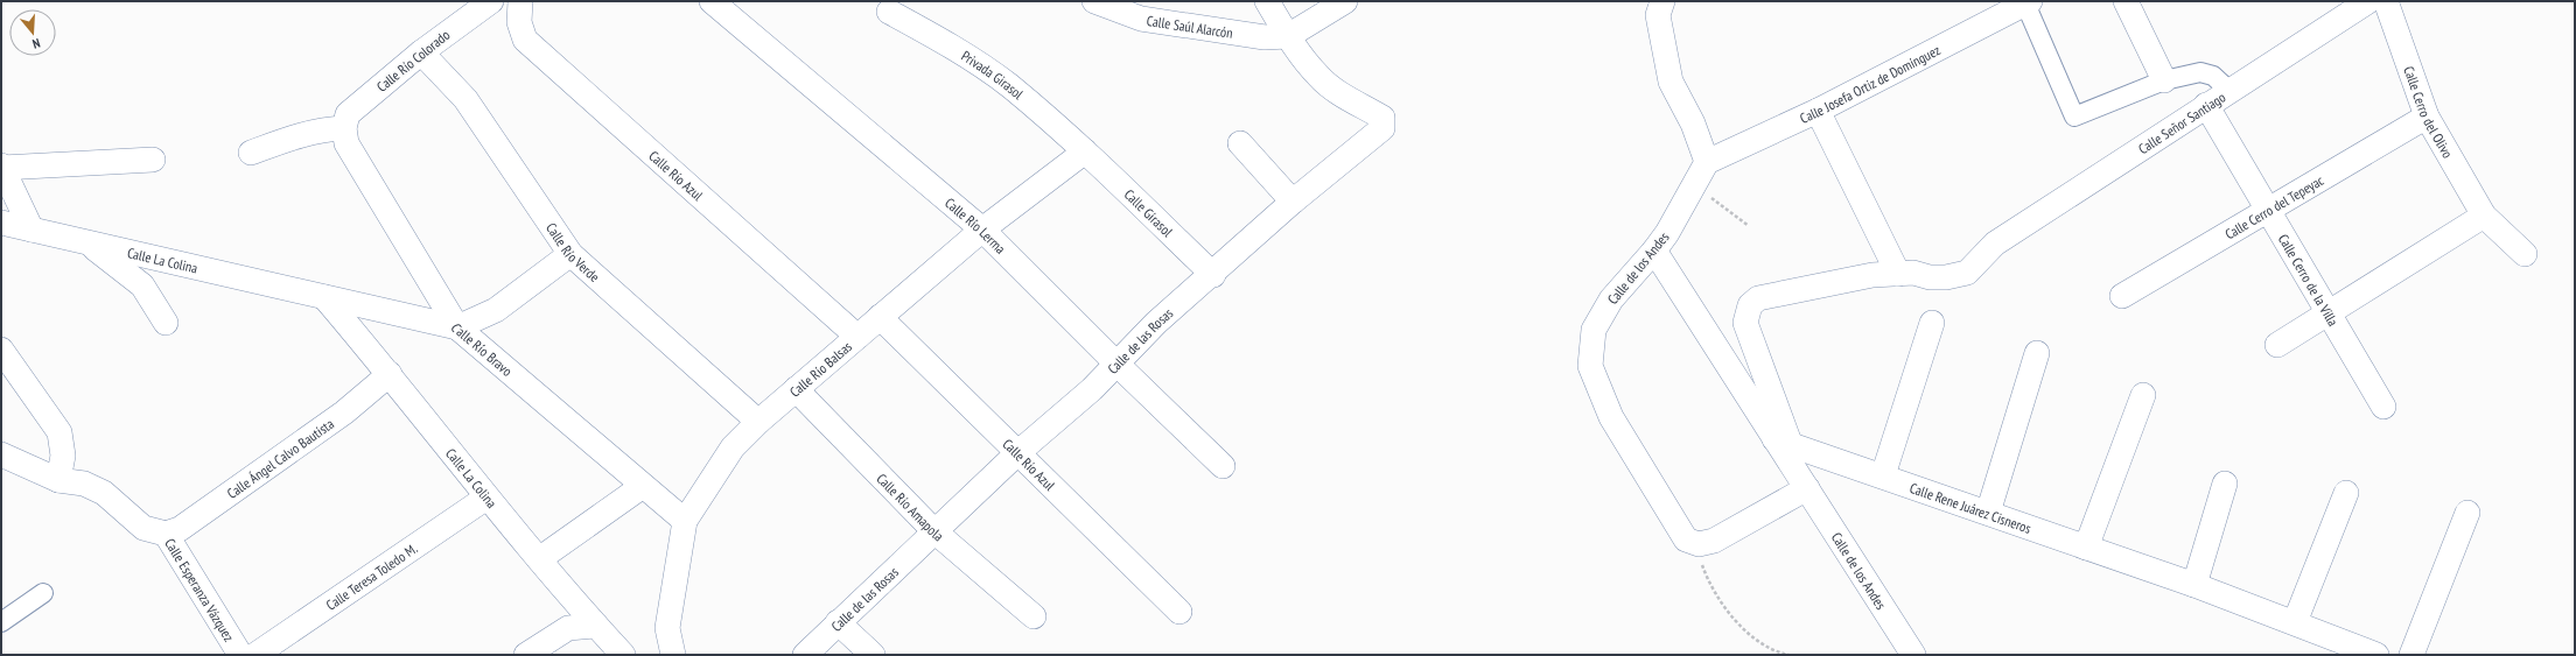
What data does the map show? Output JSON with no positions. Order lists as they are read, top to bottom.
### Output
{
  "streets": {
    "street": [
      "Calle Saúl Alarcón",
      "Calle Río Colorado",
      "Privada Girasol",
      "Calle Josefa Ortiz de Domínguez",
      "Calle Cerro del Olivo",
      "Calle Señor Santiago",
      "Calle Río Azul",
      "Calle Cerro del Tepeyac",
      "Calle Girasol",
      "Calle Río Lerma",
      "Calle Río Verde",
      "Calle La Colina",
      "Calle de los Andes",
      "Calle Cerro de la Villa",
      "Calle de las Rosas",
      "Calle Río Bravo",
      "Calle Río Balsas",
      "Calle Ángel Calvo Bautista",
      "Calle Río Amapola",
      "Calle Rene Juárez Cisneros",
      "Calle Teresa Toledo M.",
      "Calle Esperanza Vázquez"
    ]
  },
  "crossings": [
    ["Calle Saúl Alarcón", "Calle de las Rosas"],
    ["Calle Río Colorado", "Calle Río Verde"],
    ["Calle Río Colorado", "Calle Río Bravo"],
    ["Privada Girasol", "Calle Girasol"],
    ["Privada Girasol", "Calle Río Balsas"],
    ["Calle Josefa Ortiz de Domínguez", "Calle de los Andes"],
    ["Calle Cerro del Olivo", "Calle Cerro del Tepeyac"],
    ["Calle Señor Santiago", "Calle de los Andes"],
    ["Calle Señor Santiago", "Calle Cerro de la Villa"],
    ["Calle Señor Santiago", "Calle Rene Juárez Cisneros"],
    ["Calle Río Azul", "Calle de las Rosas"],
    ["Calle Río Azul", "Calle Río Balsas"],
    ["Calle Cerro del Tepeyac", "Calle Cerro de la Villa"],
    ["Calle Girasol", "Calle de las Rosas"],
    ["Calle Girasol", "Calle Río Balsas"],
    ["Calle Río Lerma", "Calle de las Rosas"],
    ["Calle Río Lerma", "Calle Río Balsas"],
    ["Calle Río Verde", "Calle Río Balsas"],
    ["Calle La Colina", "Calle Río Bravo"],
    ["Calle La Colina", "Calle Ángel Calvo Bautista"],
    ["Calle La Colina", "Calle Teresa Toledo M."],
    ["Calle de los Andes", "Calle Rene Juárez Cisneros"],
    ["Calle de las Rosas", "Calle Río Amapola"],
    ["Calle Río Bravo", "Calle Río Balsas"],
    ["Calle Río Balsas", "Calle Río Amapola"],
    ["Calle Ángel Calvo Bautista", "Calle Esperanza Vázquez"]
  ],
  "north": "bottom"
}
